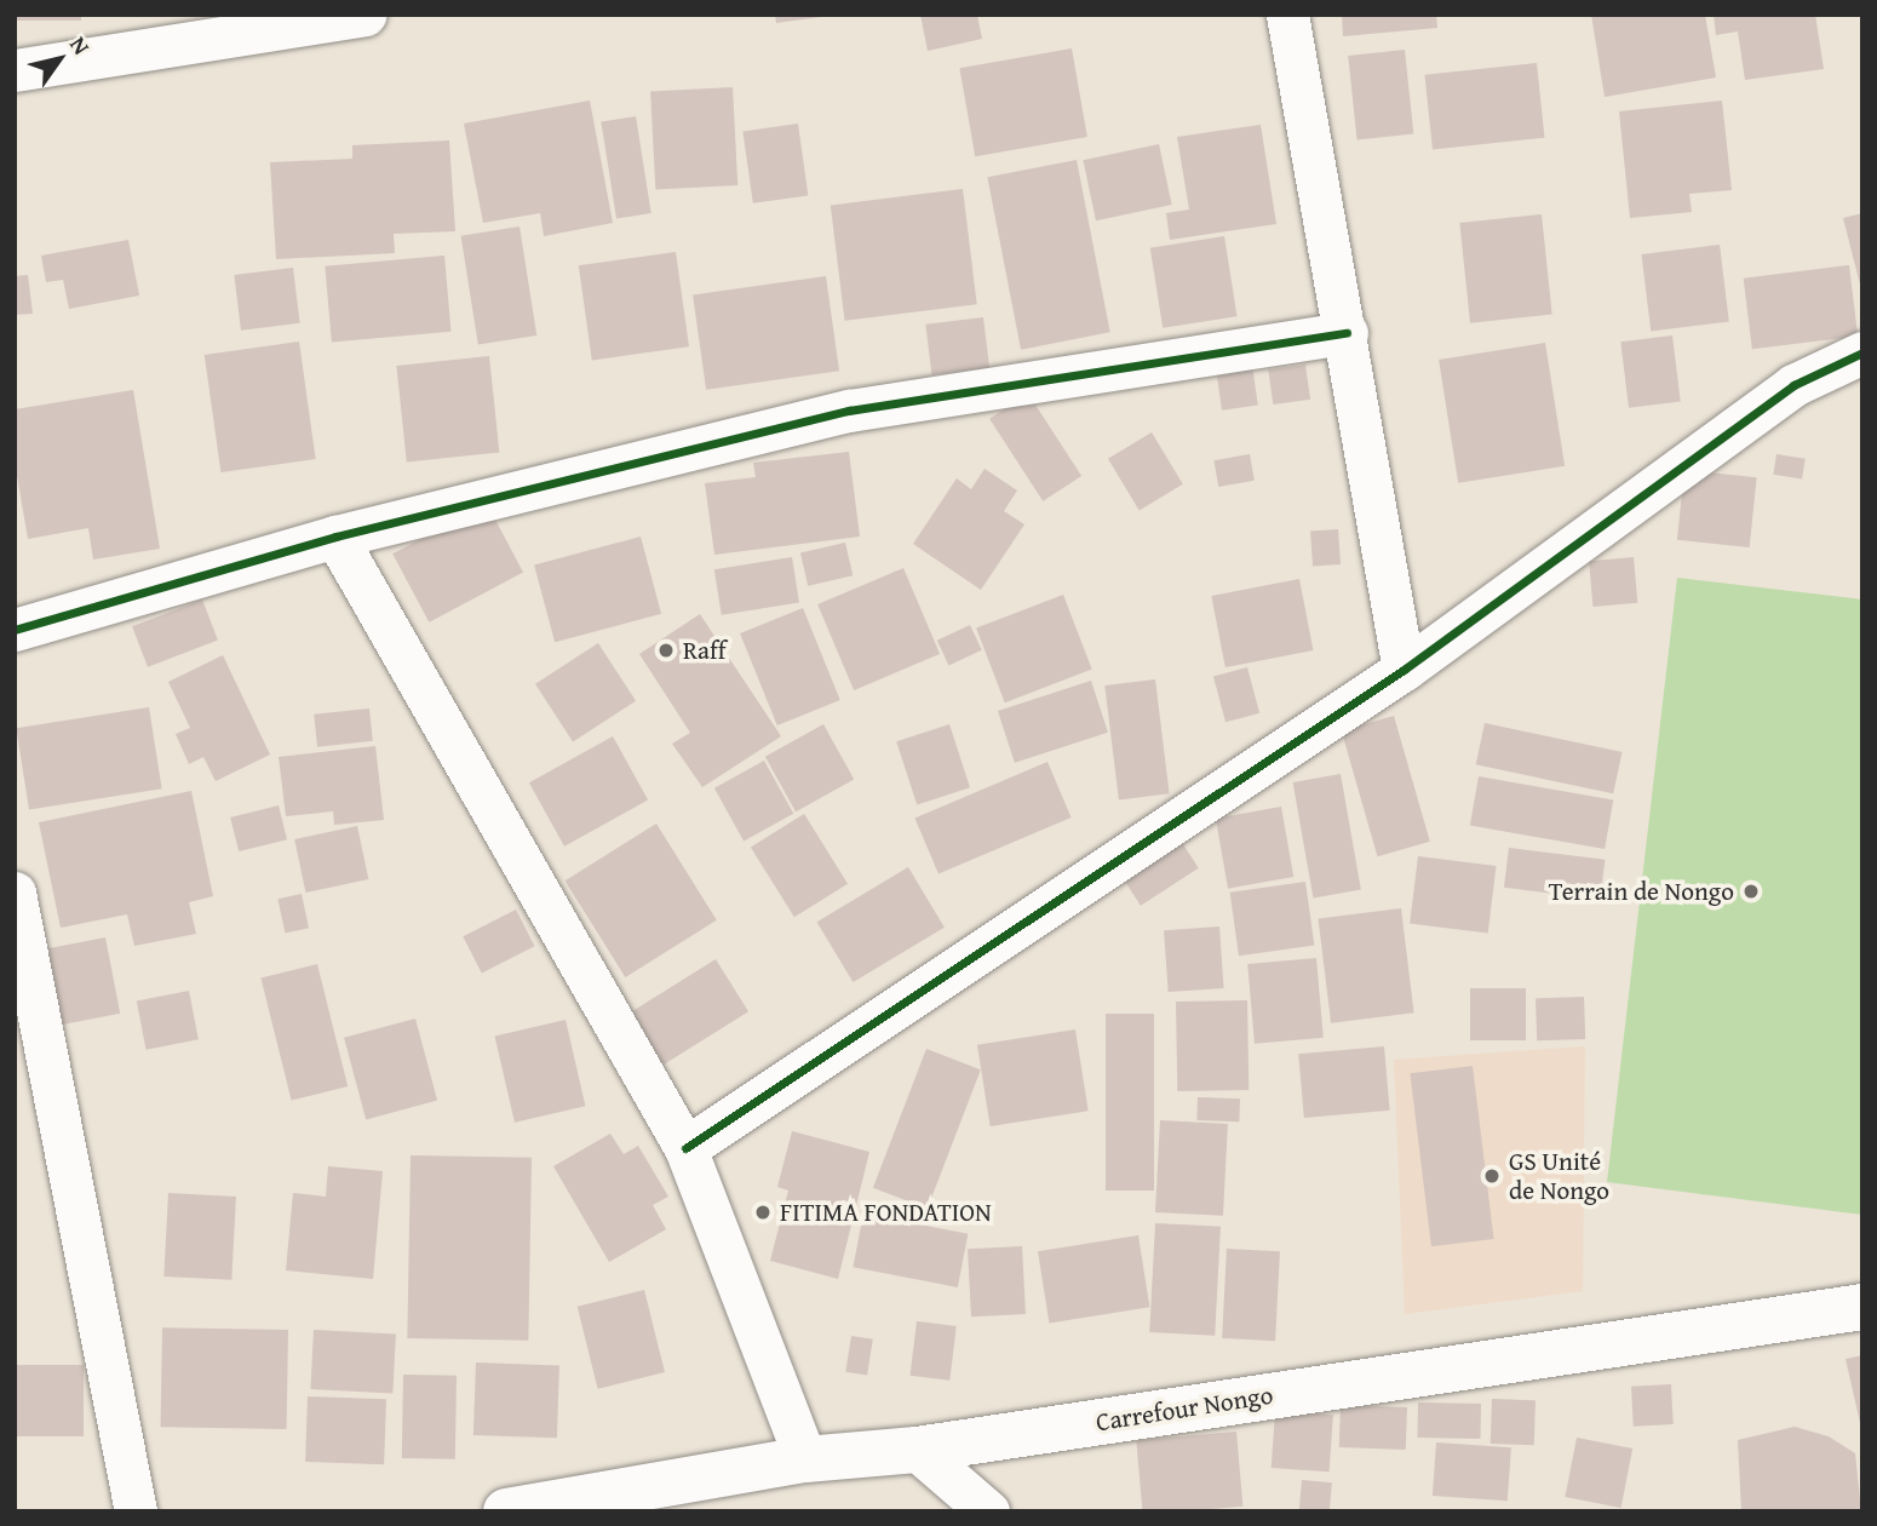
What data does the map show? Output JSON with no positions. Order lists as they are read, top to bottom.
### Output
{
  "streets": {
    "main road": ["Carrefour Nongo"]
  },
  "places": [
    "Raff",
    "Terrain de Nongo",
    "GS Unité de Nongo",
    "FITIMA FONDATION"
  ],
  "north": "top right"
}
